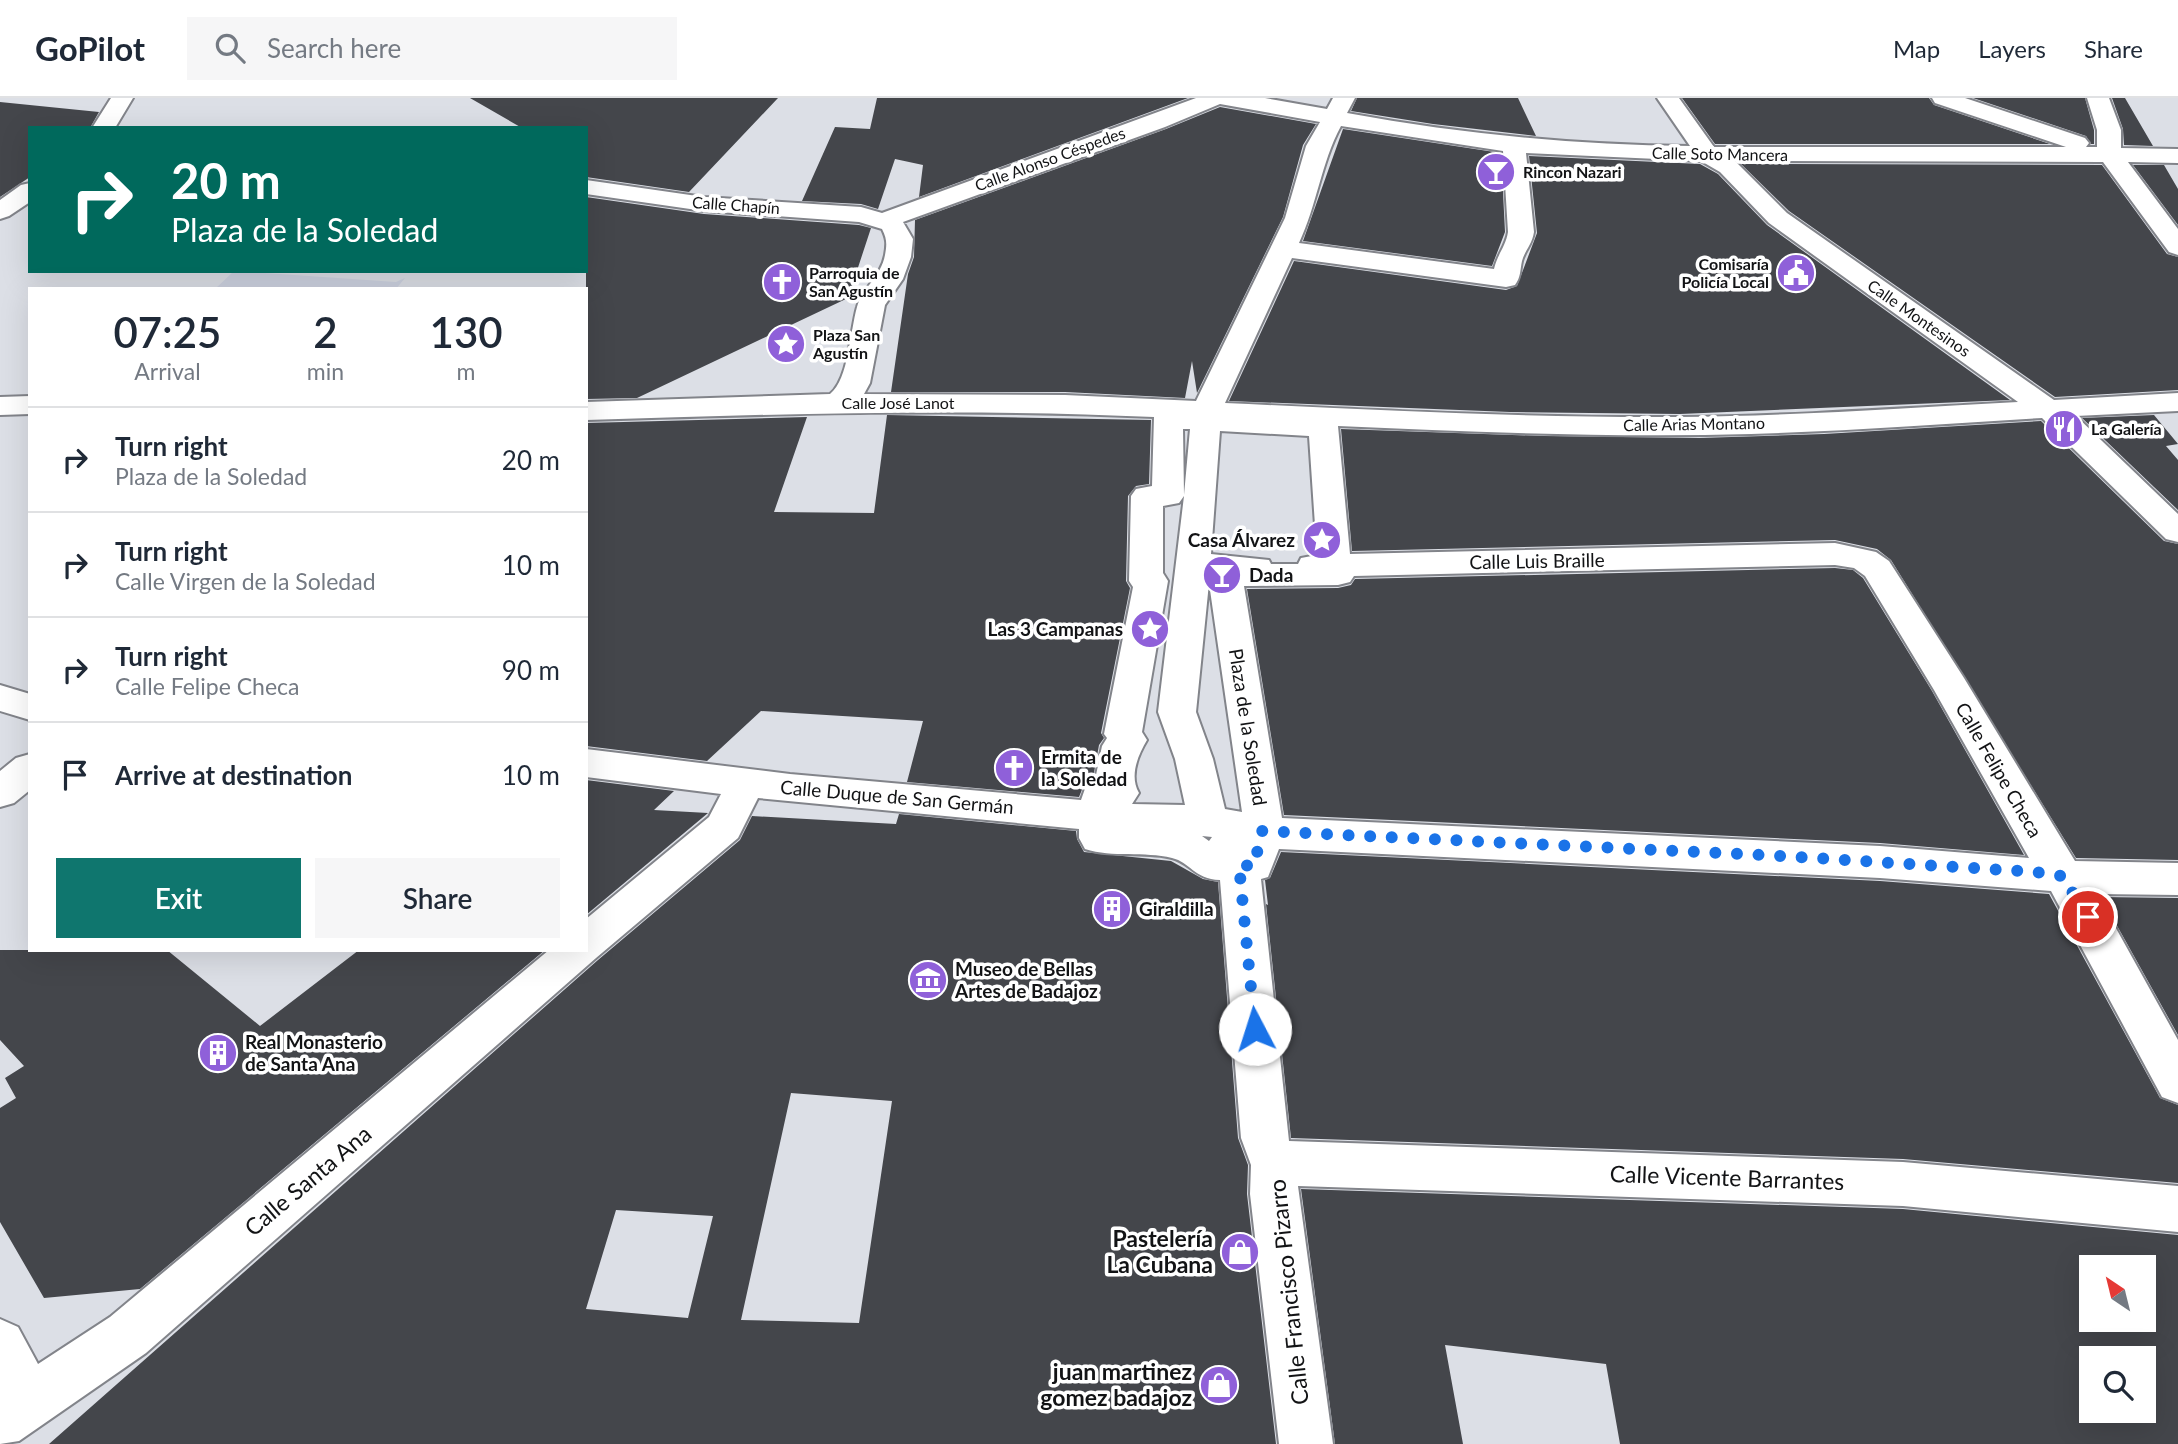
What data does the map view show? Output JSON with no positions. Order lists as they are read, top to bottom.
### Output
{
  "streets": {
    "street": [
      "Calle Soto Mancera",
      "Calle Alonso Céspedes",
      "Calle Chapín",
      "Calle Montesinos",
      "Calle José Lanot",
      "Calle Arias Montano",
      "Calle Luis Braille",
      "Plaza de la Soledad",
      "Calle Felipe Checa",
      "Calle Duque de San Germán",
      "Calle Vicente Barrantes",
      "Calle Santa Ana",
      "Calle Francisco Pizarro"
    ]
  },
  "crossings": [
    ["Calle Soto Mancera", "Calle Montesinos"],
    ["Calle Alonso Céspedes", "Calle Chapín"],
    ["Calle Montesinos", "Calle Arias Montano"],
    ["Calle José Lanot", "Calle Arias Montano"],
    ["Calle Luis Braille", "Plaza de la Soledad"],
    ["Calle Luis Braille", "Calle Felipe Checa"],
    ["Plaza de la Soledad", "Calle Francisco Pizarro"],
    ["Calle Duque de San Germán", "Calle Francisco Pizarro"],
    ["Calle Vicente Barrantes", "Calle Francisco Pizarro"]
  ],
  "places": {
    "bar": ["Rincon Nazari", "Dada"],
    "public building": ["Comisaría Policía Local"],
    "church": ["Parroquia de San Agustín", "Ermita de la Soledad"],
    "place": ["Plaza San Agustín", "Casa Álvarez", "Las 3 Campanas"],
    "restaurant": ["La Galería"],
    "building": ["Giraldilla", "Real Monasterio de Santa Ana"],
    "museum": ["Museo de Bellas Artes de Badajoz"],
    "shop": ["Pastelería La Cubana", "juan martinez gomez badajoz"]
  },
  "north": "top left",
  "page": {
    "header": "GoPilot",
    "search": "Search here",
    "nav": ["Map", "Layers", "Share"],
    "turn": ["20 m", "Plaza de la Soledad"],
    "eta": [
      "07:25",
      "Arrival",
      "2",
      "min",
      "130",
      "m"
    ],
    "list": [
      {
        "name": "Turn right",
        "note": "Plaza de la Soledad",
        "value": "20 m"
      },
      {
        "name": "Turn right",
        "note": "Calle Virgen de la Soledad",
        "value": "10 m"
      },
      {
        "name": "Turn right",
        "note": "Calle Felipe Checa",
        "value": "90 m"
      },
      {
        "name": "Arrive at destination",
        "value": "10 m"
      }
    ],
    "buttons": ["Exit", "Share"]
  }
}
